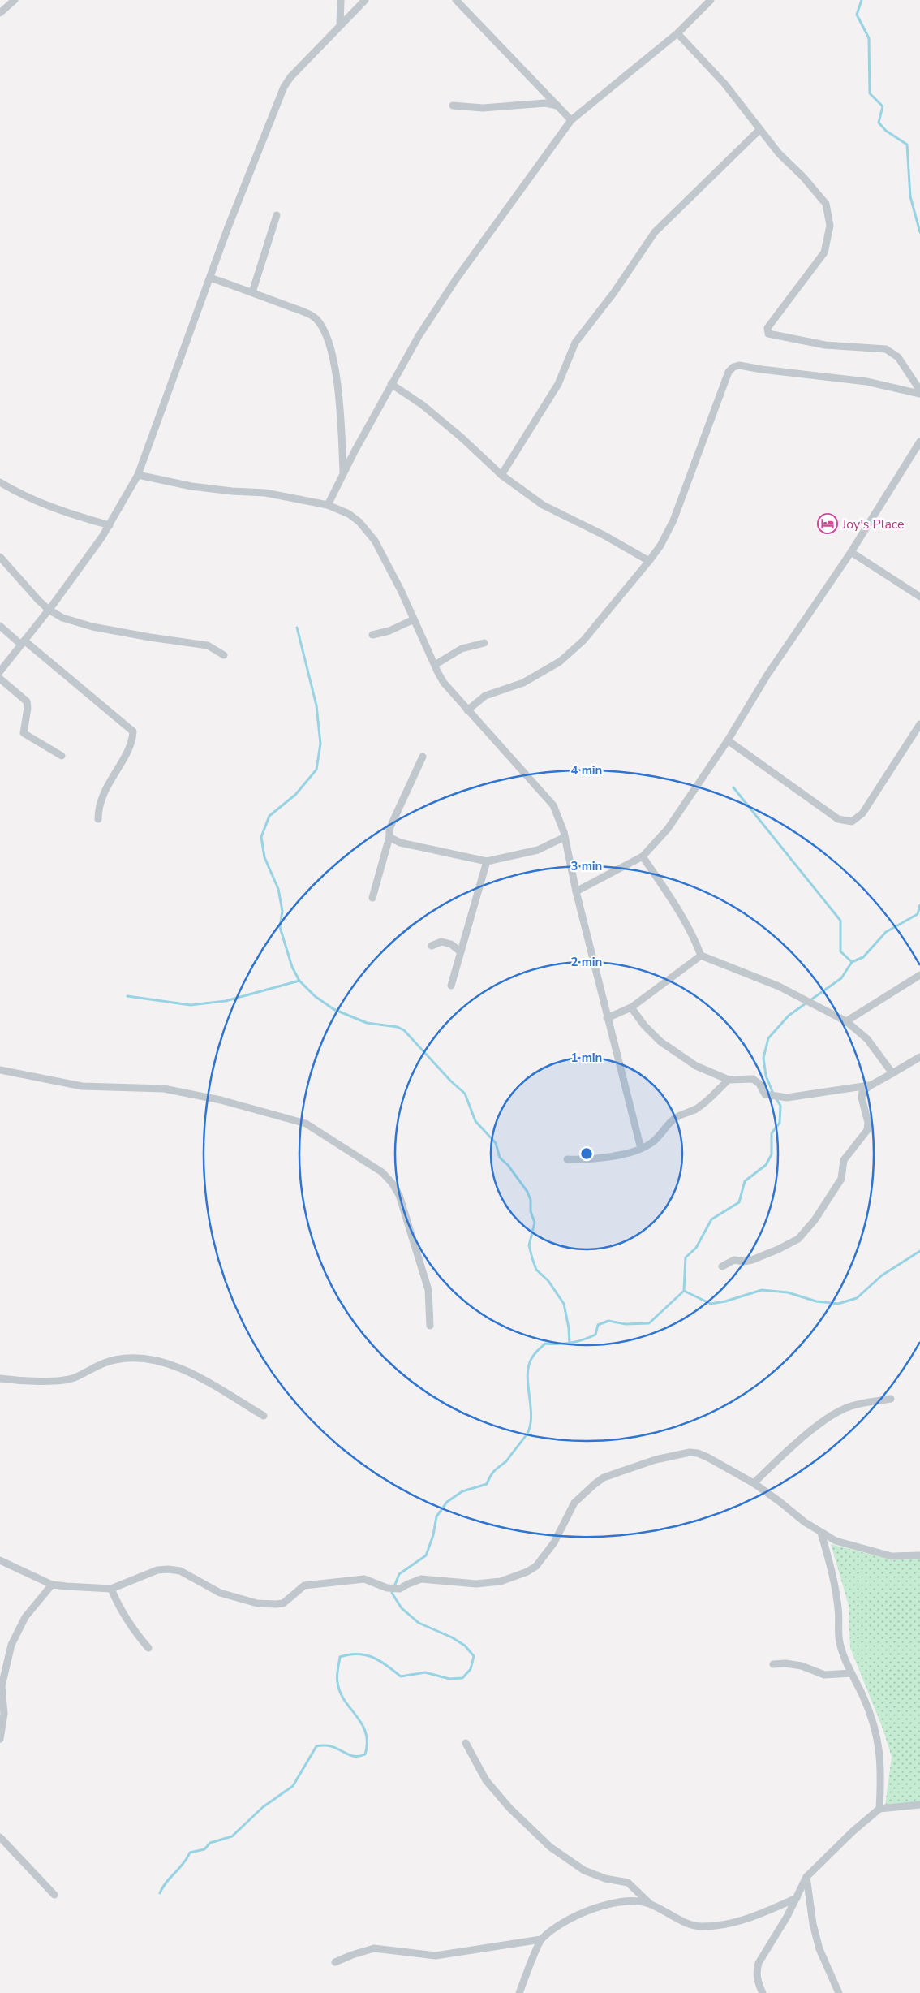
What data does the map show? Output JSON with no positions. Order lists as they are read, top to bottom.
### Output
{
  "places": {
    "hotel": ["Joy's Place"]
  },
  "rings": [
    "4 min",
    "3 min",
    "2 min",
    "1 min"
  ]
}
